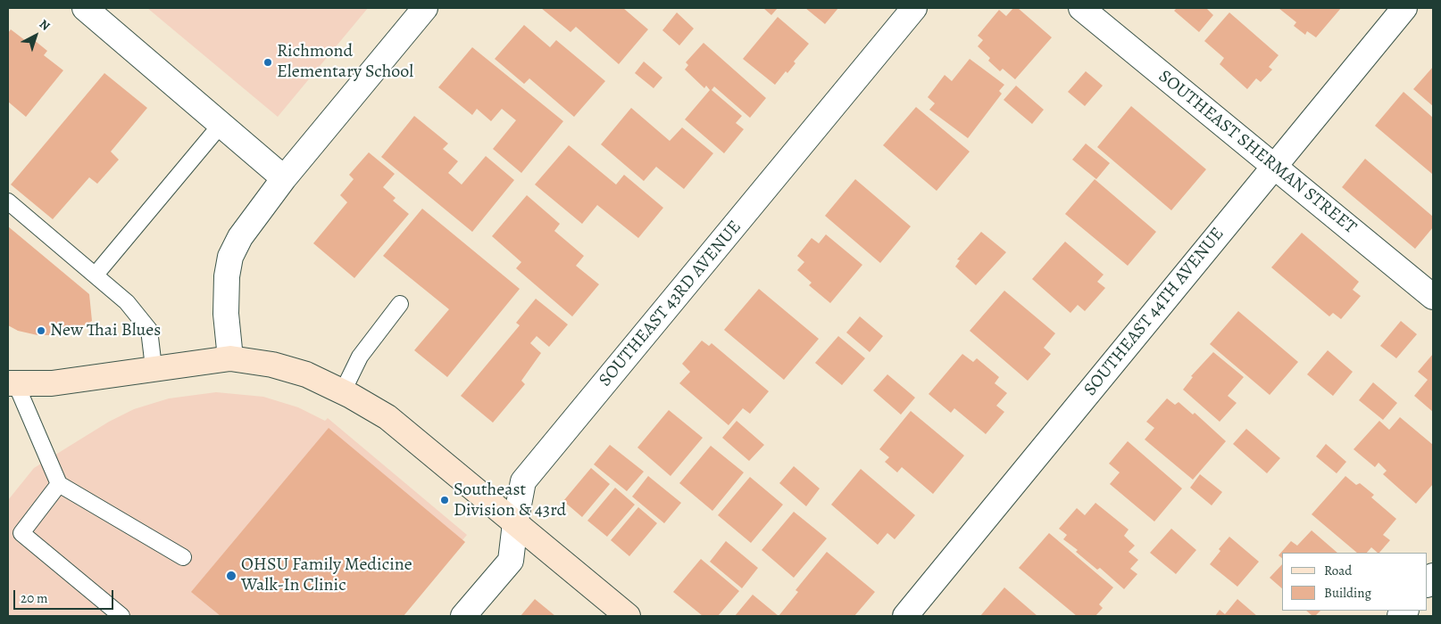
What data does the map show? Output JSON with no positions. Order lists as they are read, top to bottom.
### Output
{
  "streets": {
    "street": ["SOUTHEAST SHERMAN STREET", "SOUTHEAST 43RD AVENUE", "SOUTHEAST 44TH AVENUE"]
  },
  "crossings": [
    ["SOUTHEAST SHERMAN STREET", "SOUTHEAST 44TH AVENUE"]
  ],
  "places": [
    "Richmond Elementary School",
    "New Thai Blues",
    "Southeast Division & 43rd",
    "OHSU Family Medicine Walk-In Clinic"
  ],
  "legend": ["Road", "Building"],
  "scale_bar": "20 m",
  "north": "top right"
}
